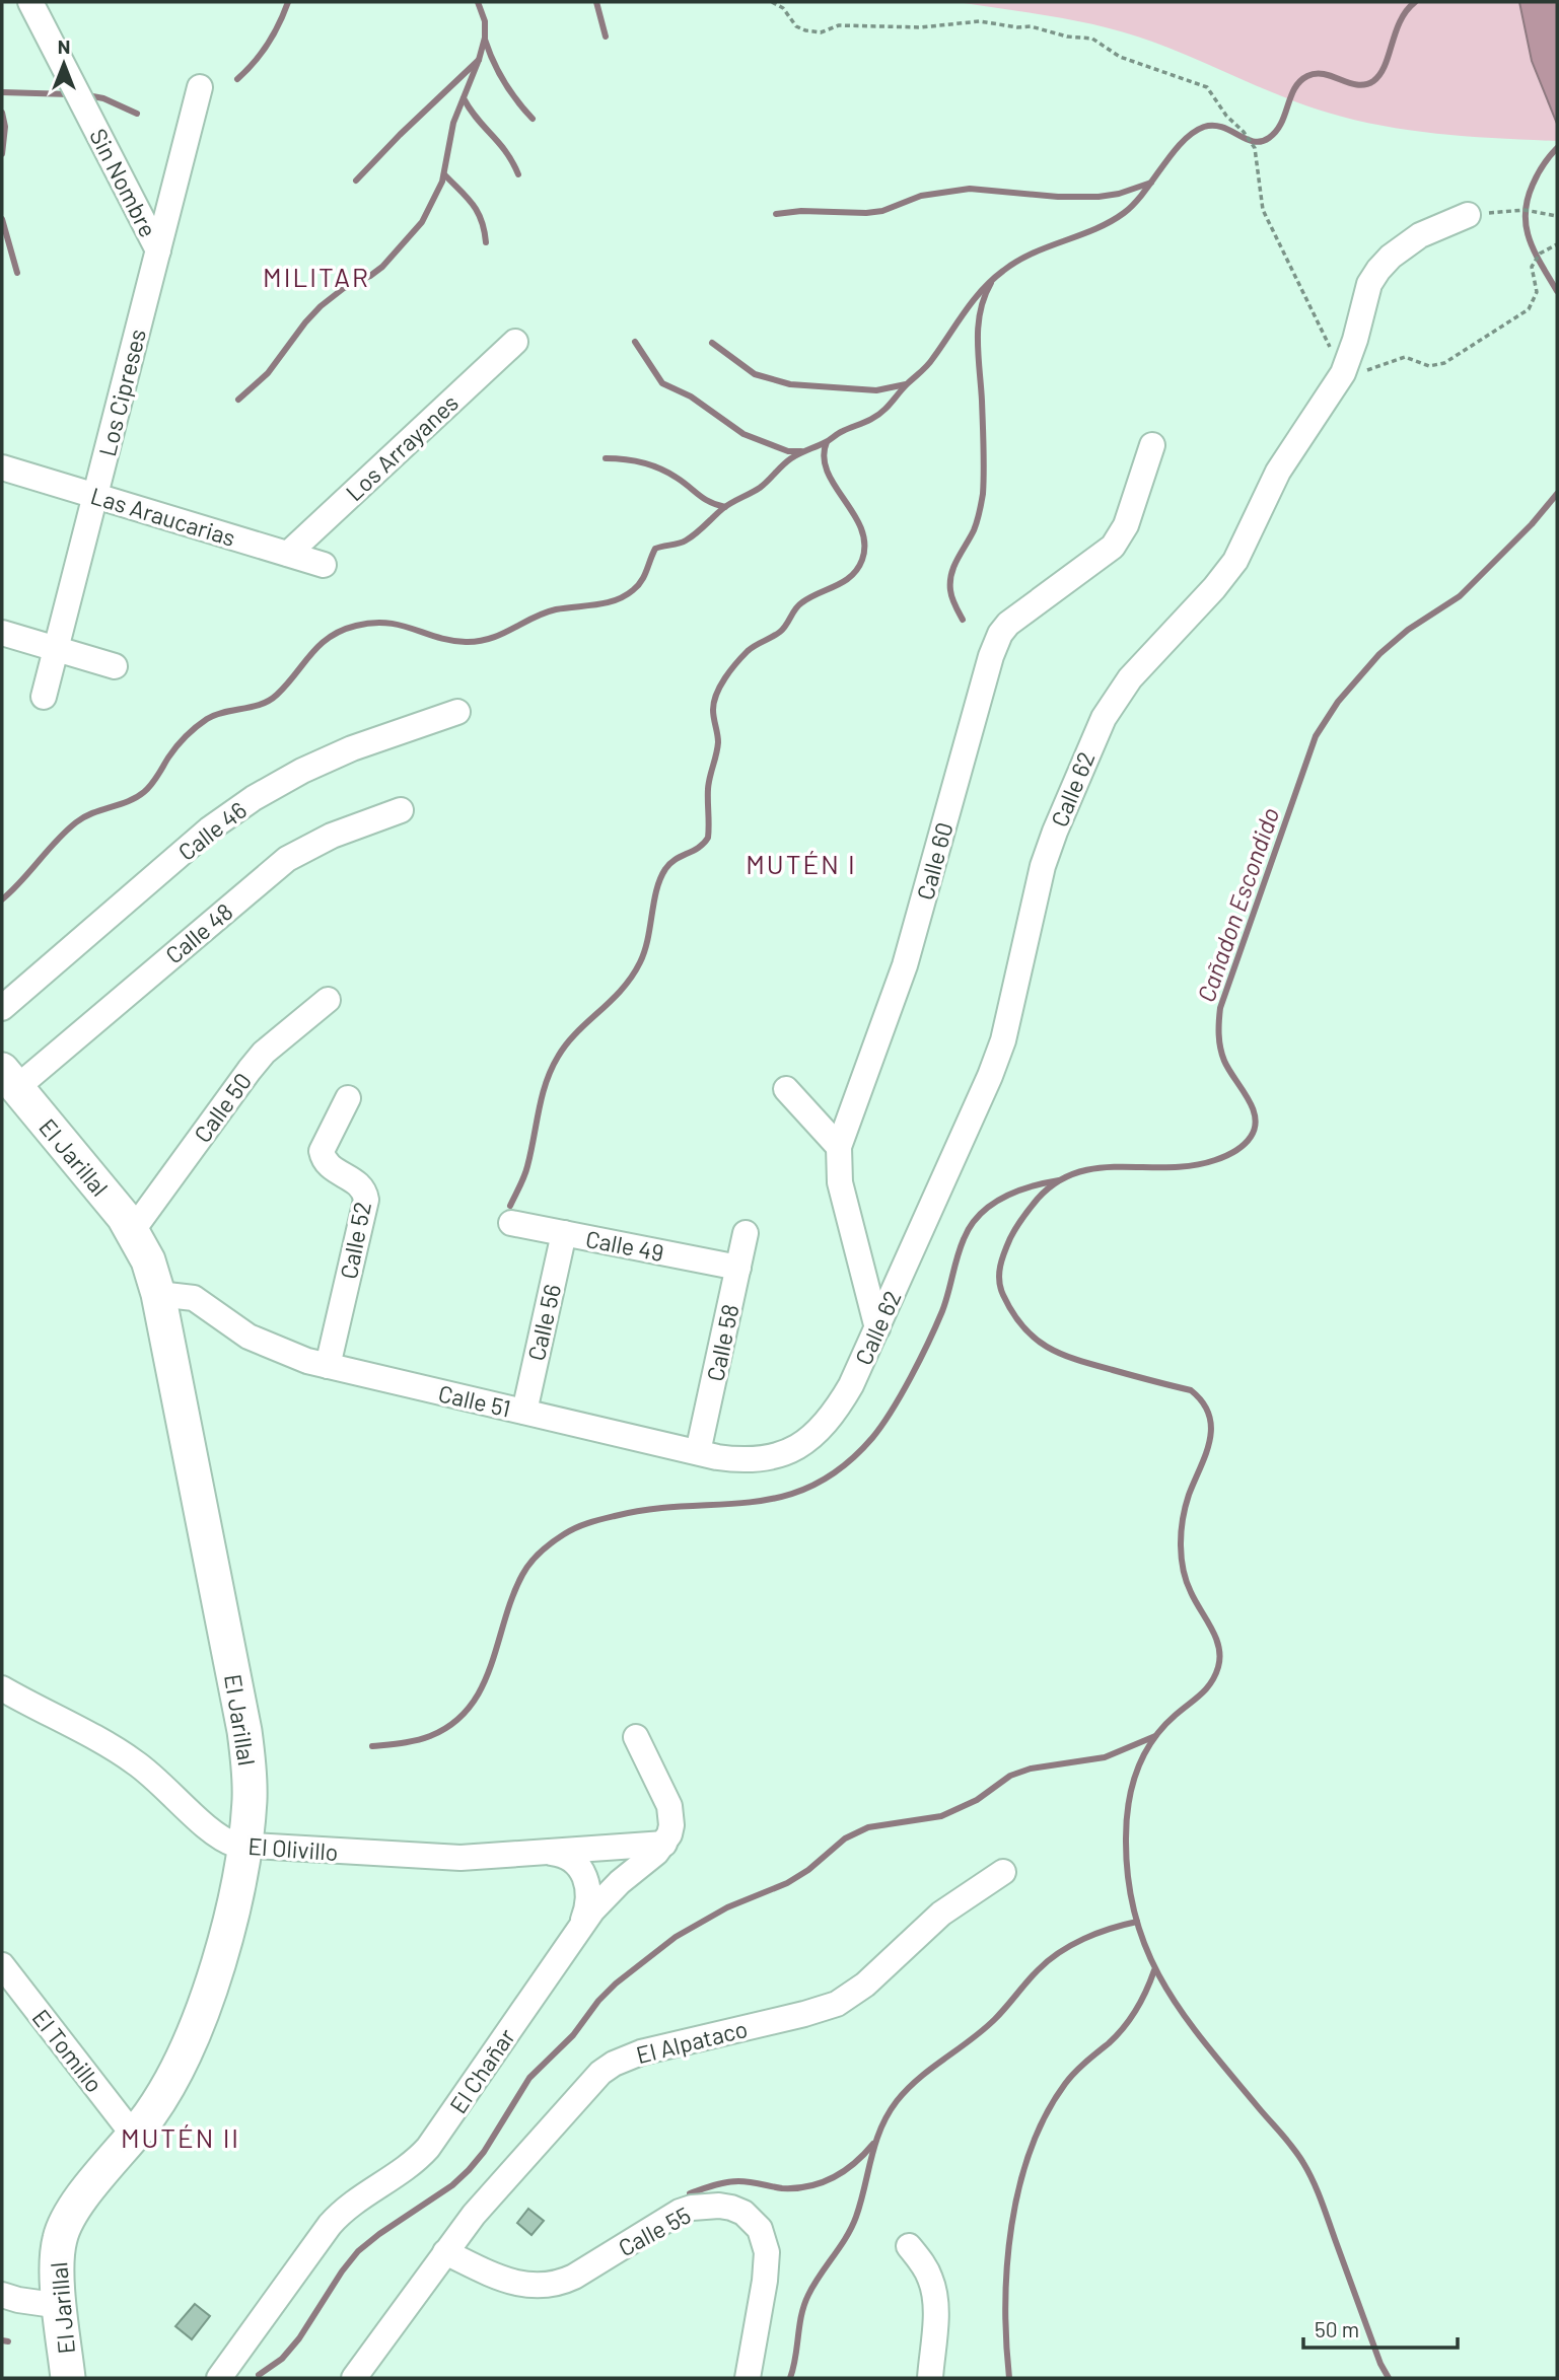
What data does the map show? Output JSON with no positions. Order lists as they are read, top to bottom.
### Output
{
  "streets": {
    "street": [
      "Sin Nombre",
      "Los Cipreses",
      "Los Arrayanes",
      "Las Araucarias",
      "Calle 62",
      "Calle 46",
      "Calle 60",
      "Calle 48",
      "Calle 50",
      "El Jarillal",
      "Calle 52",
      "Calle 49",
      "Calle 56",
      "Calle 58",
      "Calle 51",
      "El Olivillo",
      "El Alpataco",
      "El Tomillo",
      "El Chañar",
      "Calle 55"
    ]
  },
  "crossings": [
    ["Sin Nombre", "Los Cipreses"],
    ["Los Cipreses", "Las Araucarias"],
    ["Los Arrayanes", "Las Araucarias"],
    ["Calle 62", "Calle 60"],
    ["Calle 62", "Calle 51"],
    ["Calle 48", "El Jarillal"],
    ["Calle 50", "El Jarillal"],
    ["El Jarillal", "Calle 51"],
    ["El Jarillal", "El Olivillo"],
    ["El Jarillal", "El Tomillo"],
    ["Calle 52", "Calle 51"],
    ["Calle 49", "Calle 56"],
    ["Calle 49", "Calle 58"],
    ["Calle 56", "Calle 51"],
    ["Calle 58", "Calle 51"],
    ["El Olivillo", "El Chañar"],
    ["El Alpataco", "Calle 55"]
  ],
  "districts": ["MILITAR", "MUTÉN I", "MUTÉN II"],
  "water": ["Cañadon Escondido"],
  "scale_bar": "50 m",
  "north": "top"
}
